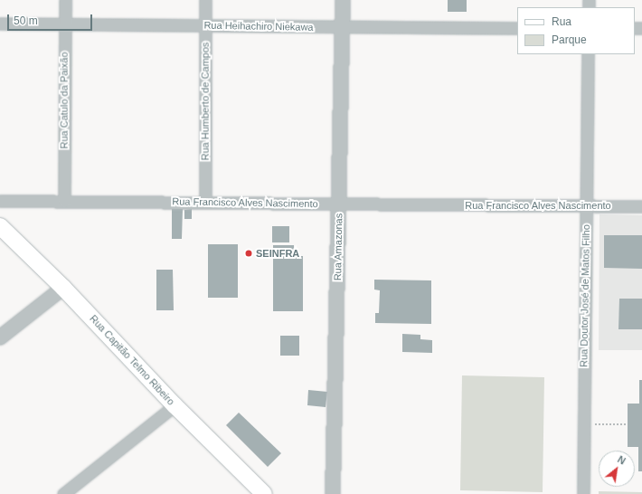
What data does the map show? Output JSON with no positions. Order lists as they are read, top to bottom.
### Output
{
  "streets": {
    "main road": ["Rua Capitão Telmo Ribeiro"],
    "street": [
      "Rua Heihachiro Niekawa",
      "Rua Catulo da Paixão",
      "Rua Humberto de Campos",
      "Rua Francisco Alves Nascimento",
      "Rua Amazonas",
      "Rua Doutor José de Matos Filho"
    ]
  },
  "crossings": [
    ["Rua Heihachiro Niekawa", "Rua Catulo da Paixão"],
    ["Rua Heihachiro Niekawa", "Rua Humberto de Campos"],
    ["Rua Heihachiro Niekawa", "Rua Amazonas"],
    ["Rua Catulo da Paixão", "Rua Francisco Alves Nascimento"],
    ["Rua Humberto de Campos", "Rua Francisco Alves Nascimento"],
    ["Rua Francisco Alves Nascimento", "Rua Amazonas"],
    ["Rua Francisco Alves Nascimento", "Rua Doutor José de Matos Filho"]
  ],
  "places": ["SEINFRA"],
  "legend": ["Rua", "Parque"],
  "scale_bar": "50 m",
  "north": "top right"
}
